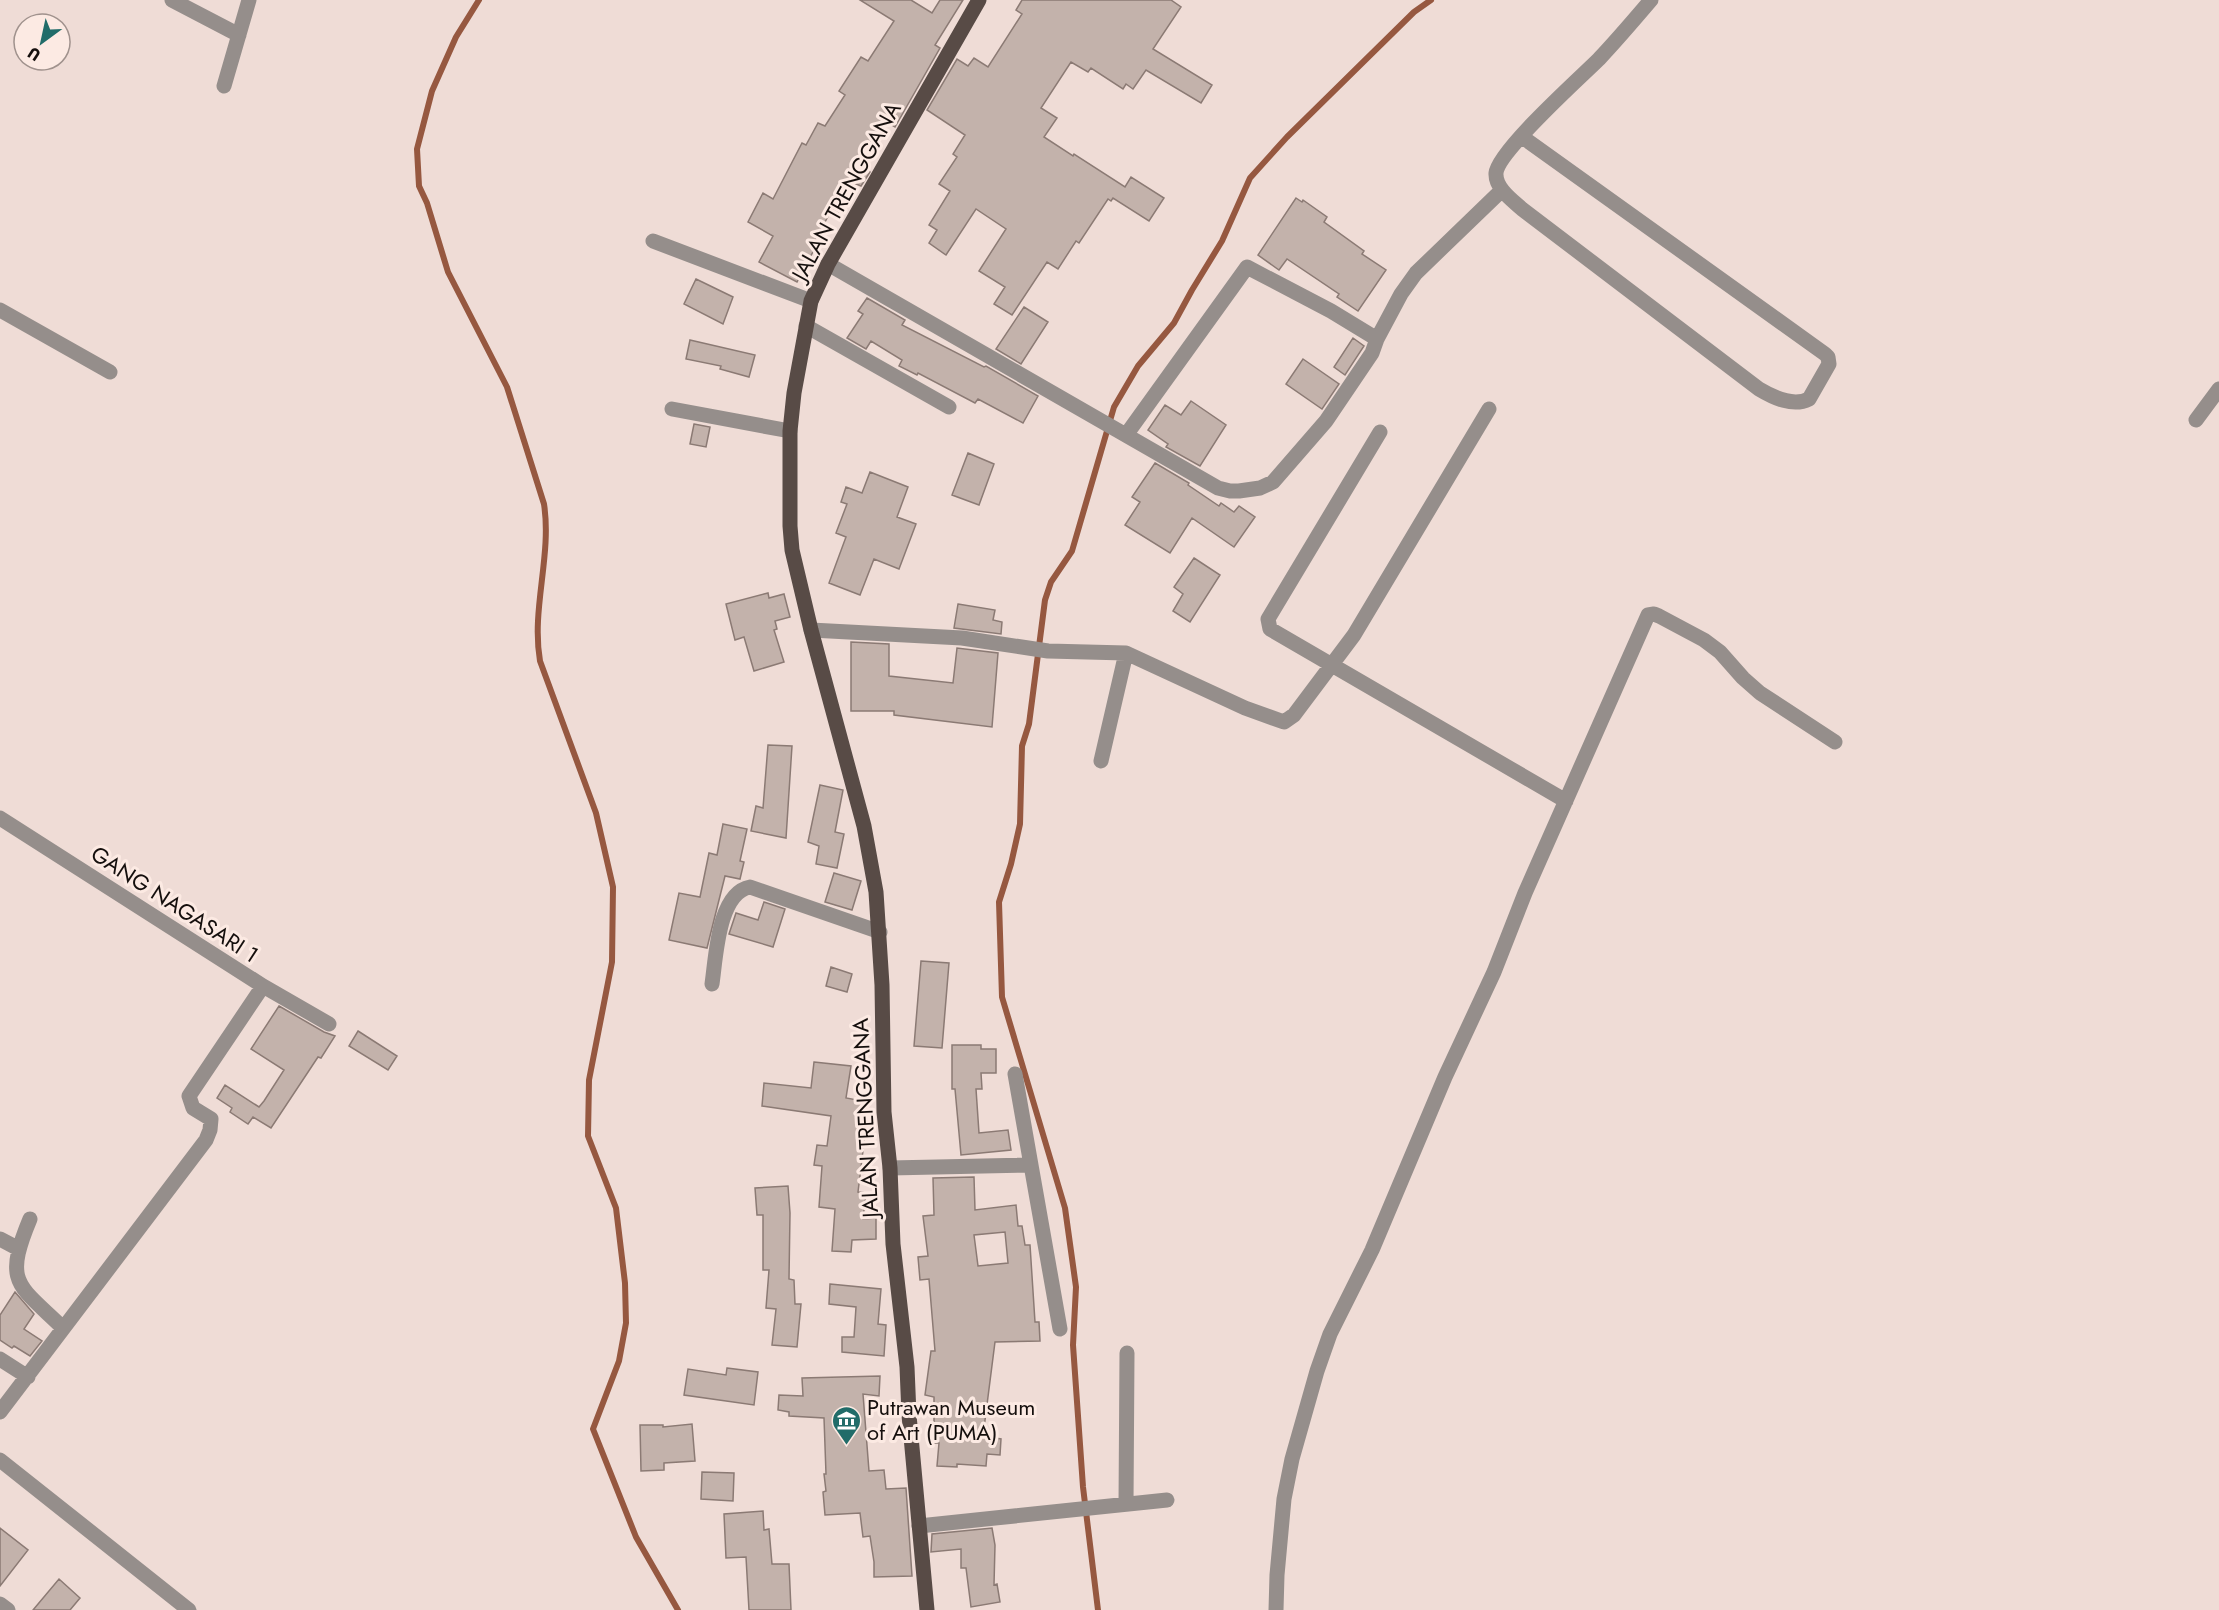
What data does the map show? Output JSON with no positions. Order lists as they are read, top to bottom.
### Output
{
  "streets": {
    "main road": ["JALAN TRENGGANA"],
    "street": ["GANG NAGASARI 1"]
  },
  "places": {
    "museum": ["Putrawan Museum of Art (PUMA)"]
  },
  "north": "bottom left"
}
